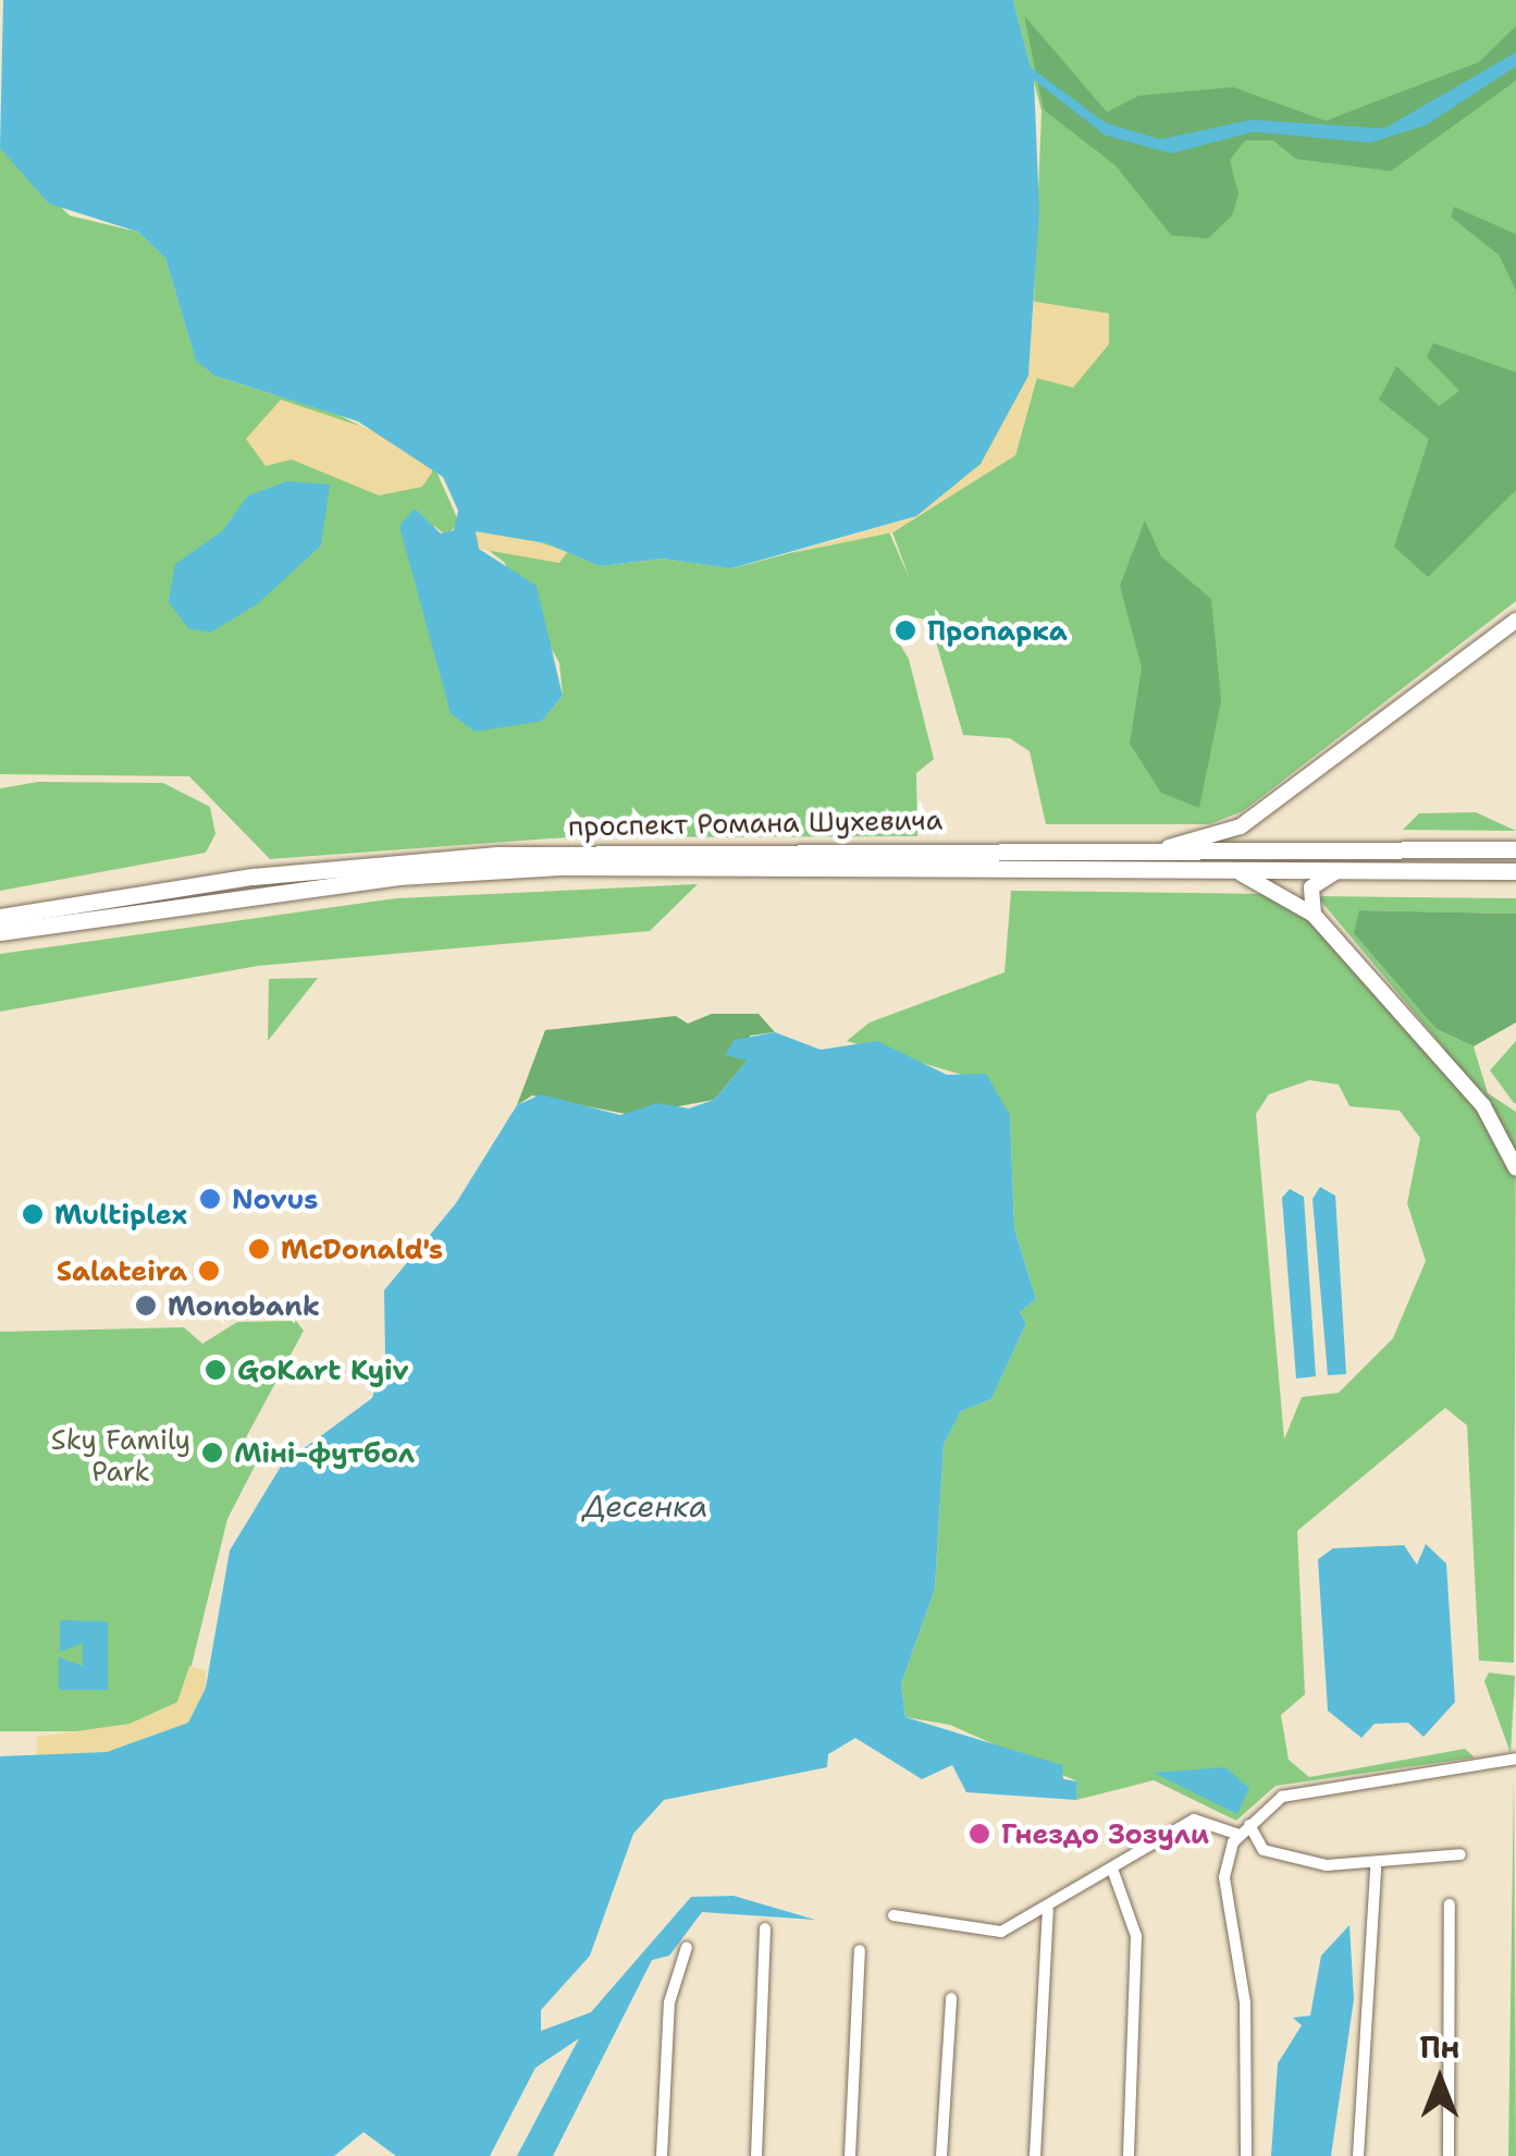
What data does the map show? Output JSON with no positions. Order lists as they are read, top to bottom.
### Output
{
  "streets": {
    "main road": ["проспект Романа Шухевича"]
  },
  "water": ["Десенка"],
  "parks": ["Sky Family Park"],
  "places": [
    "Пропарка",
    "Novus",
    "Multiplex",
    "McDonald's",
    "Salateira",
    "Monobank",
    "GoKart Kyiv",
    "Міні-футбол",
    "Гнездо Зозули"
  ],
  "north": "top"
}
